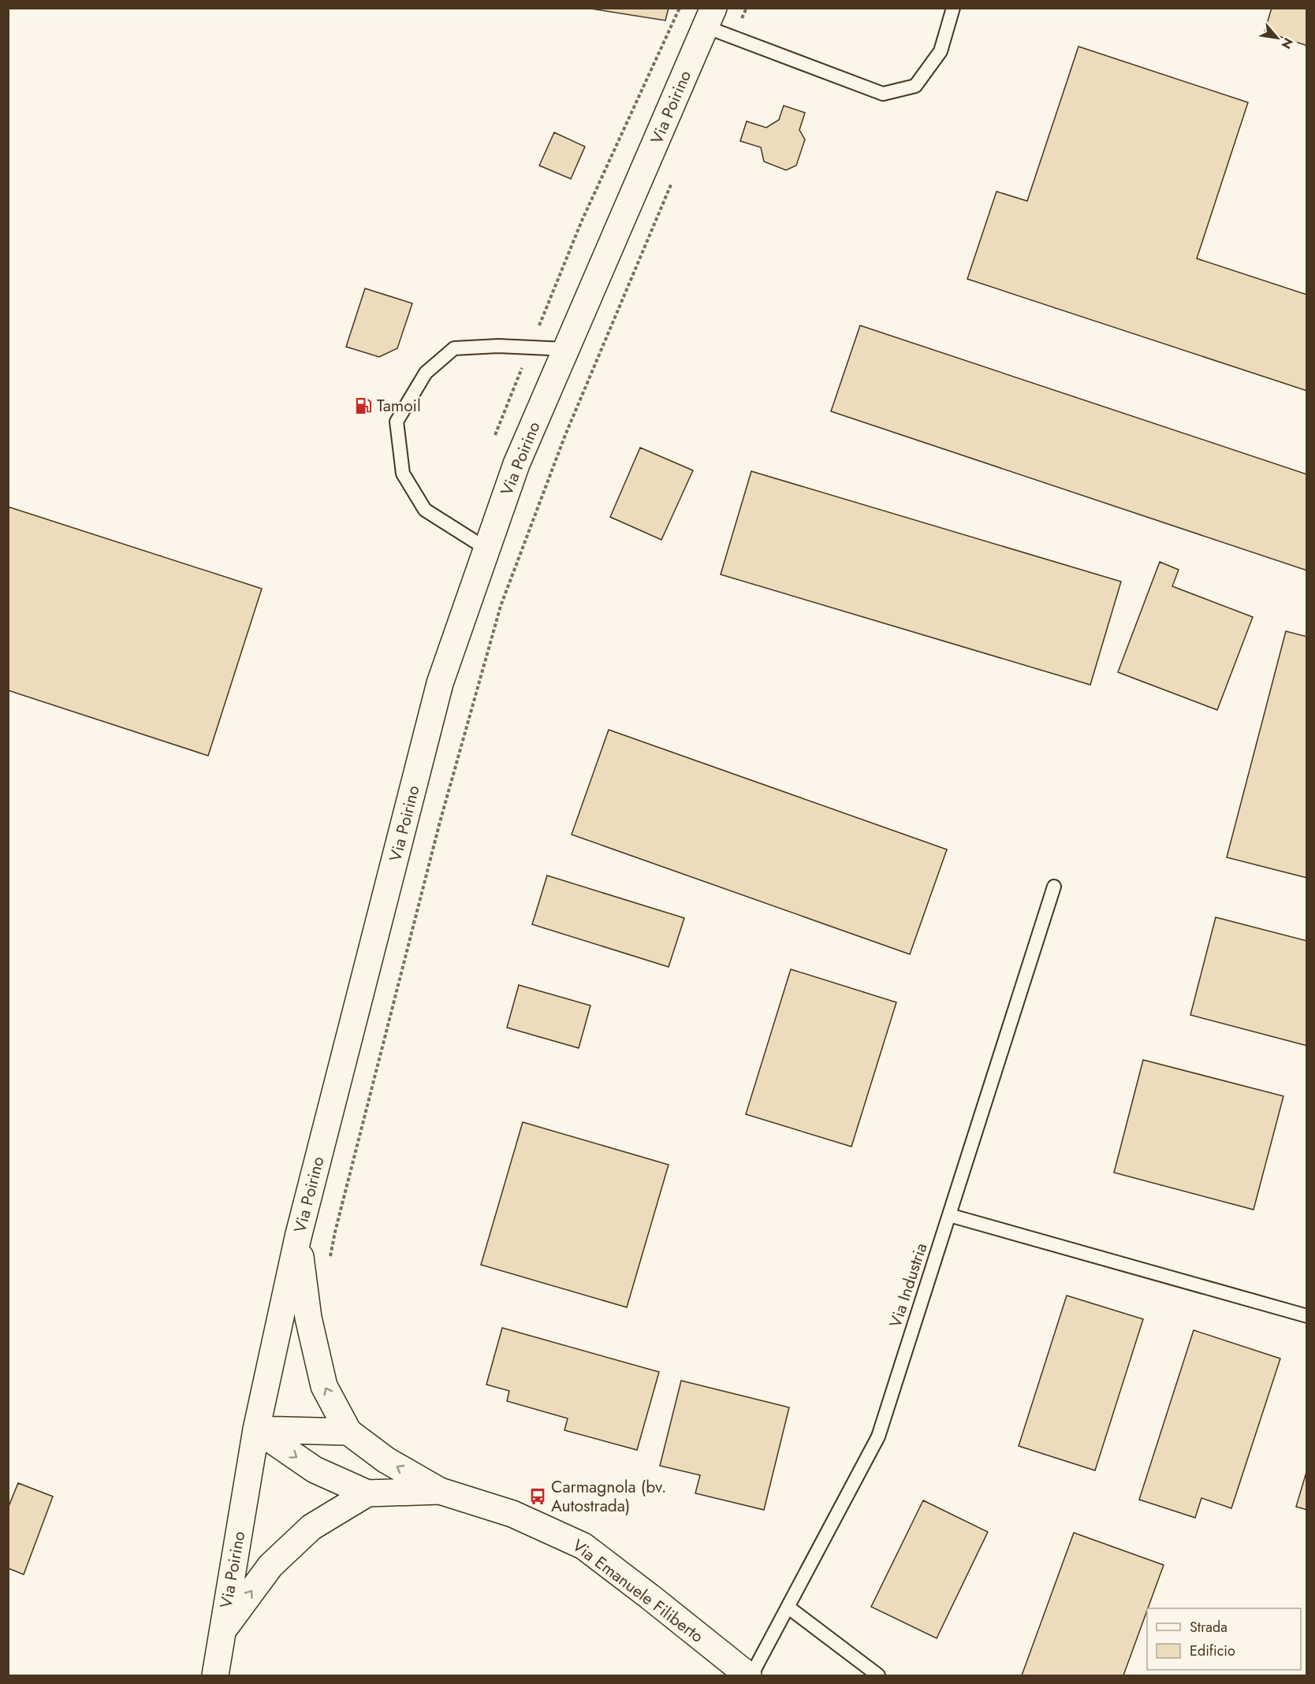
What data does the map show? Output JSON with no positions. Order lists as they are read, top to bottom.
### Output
{
  "streets": {
    "main road": ["Via Poirino", "Via Emanuele Filiberto"],
    "lane": ["Via Industria"]
  },
  "crossings": [
    ["Via Industria", "Via Emanuele Filiberto"]
  ],
  "places": {
    "fuel station": ["Tamoil"],
    "bus stop": ["Carmagnola (bv. Autostrada)"]
  },
  "legend": ["Strada", "Edificio"],
  "north": "bottom right"
}
